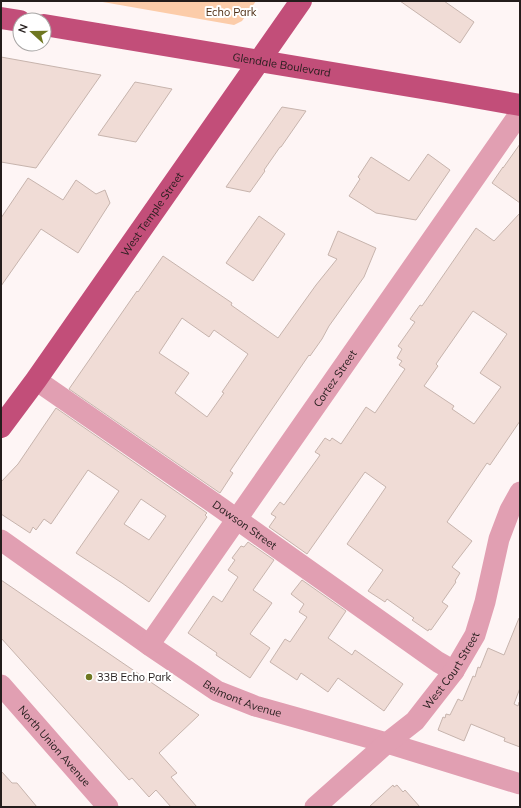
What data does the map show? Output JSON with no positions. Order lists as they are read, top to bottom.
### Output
{
  "streets": {
    "main road": ["Glendale Boulevard", "West Temple Street"],
    "street": [
      "Cortez Street",
      "Dawson Street",
      "West Court Street",
      "Belmont Avenue",
      "North Union Avenue"
    ]
  },
  "crossings": [
    ["Glendale Boulevard", "West Temple Street"],
    ["West Temple Street", "Dawson Street"],
    ["Cortez Street", "Dawson Street"],
    ["Cortez Street", "Belmont Avenue"],
    ["Dawson Street", "West Court Street"],
    ["West Court Street", "Belmont Avenue"]
  ],
  "parks": ["Echo Park"],
  "places": ["33B Echo Park"],
  "north": "left"
}
